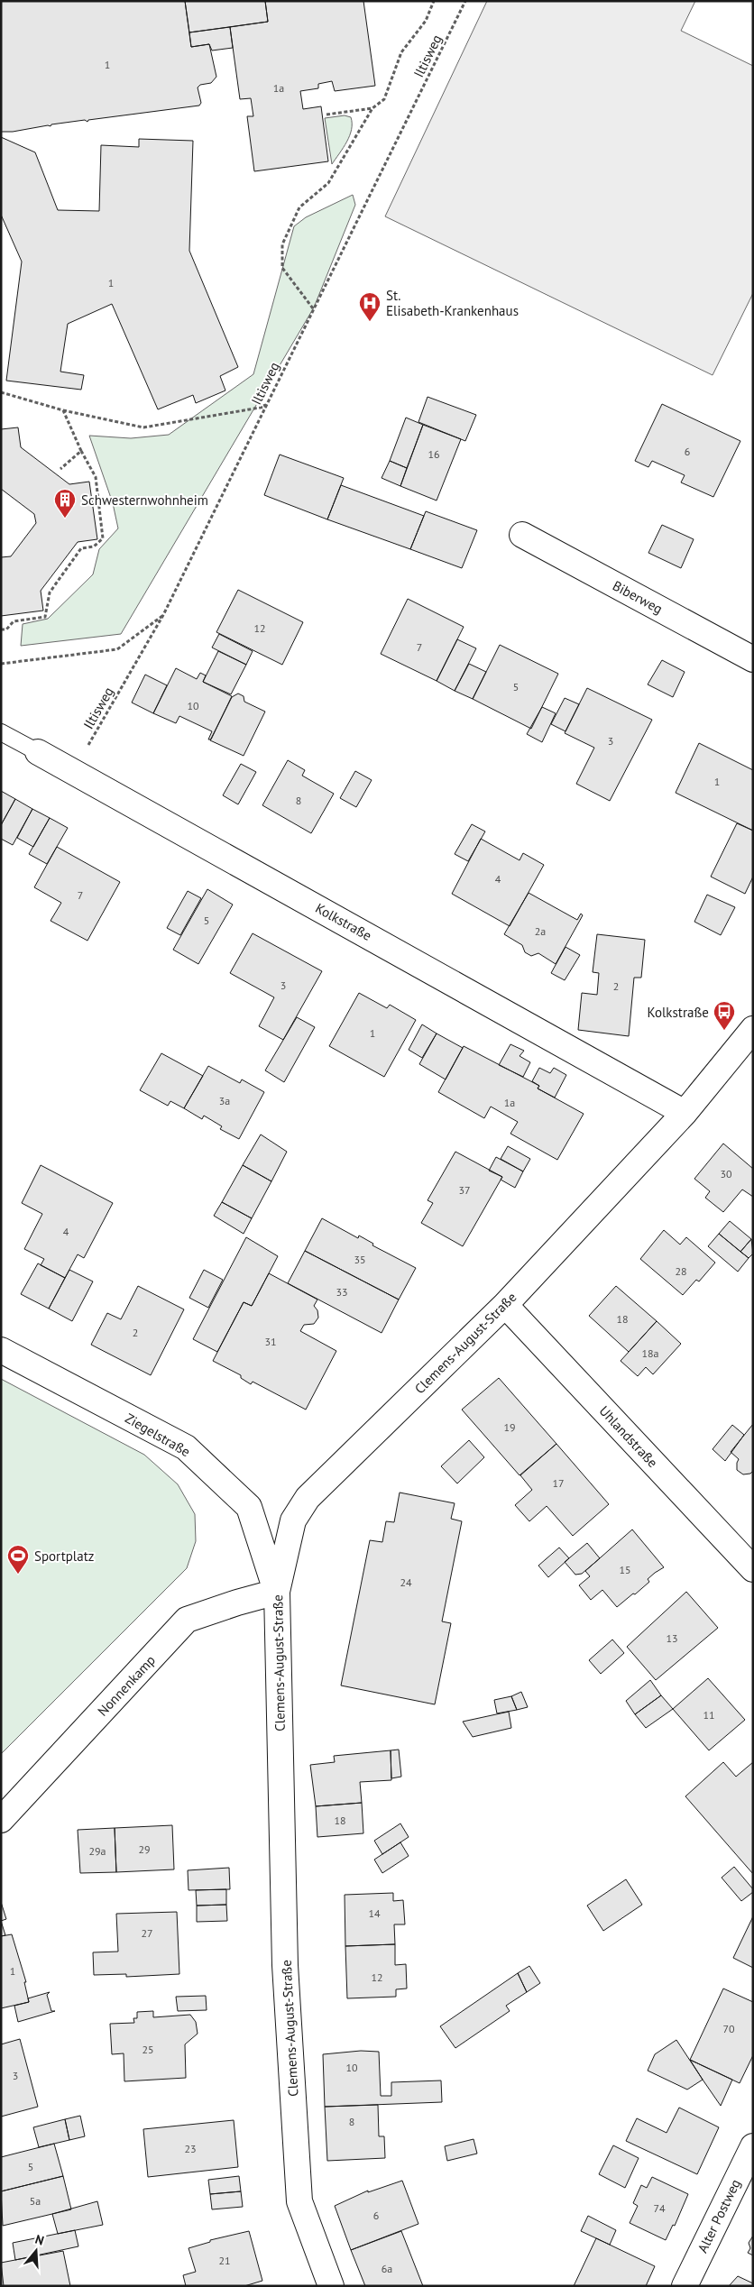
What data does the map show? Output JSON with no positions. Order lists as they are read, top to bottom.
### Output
{
  "streets": {
    "street": [
      "Biberweg",
      "Kolkstraße",
      "Clemens-August-Straße",
      "Ziegelstraße",
      "Uhlandstraße",
      "Nonnenkamp",
      "Alter Postweg"
    ],
    "path": ["Iltisweg"]
  },
  "crossings": [
    ["Iltisweg", "Kolkstraße"],
    ["Kolkstraße", "Clemens-August-Straße"],
    ["Clemens-August-Straße", "Ziegelstraße"],
    ["Clemens-August-Straße", "Uhlandstraße"],
    ["Clemens-August-Straße", "Nonnenkamp"],
    ["Ziegelstraße", "Nonnenkamp"]
  ],
  "places": {
    "hospital": ["St. Elisabeth-Krankenhaus"],
    "building": ["Schwesternwohnheim"],
    "bus stop": ["Kolkstraße"],
    "sports": ["Sportplatz"]
  },
  "house_numbers": [
    "1",
    "1a",
    "1",
    "6",
    "16",
    "12",
    "7",
    "5",
    "10",
    "3",
    "1",
    "8",
    "4",
    "7",
    "5",
    "2a",
    "3",
    "2",
    "1",
    "3a",
    "1a",
    "30",
    "37",
    "4",
    "35",
    "28",
    "33",
    "18",
    "2",
    "31",
    "18a",
    "19",
    "17",
    "15",
    "24",
    "13",
    "11",
    "18",
    "29",
    "29a",
    "14",
    "27",
    "1",
    "12",
    "70",
    "25",
    "10",
    "3",
    "8",
    "23",
    "5",
    "5a",
    "74",
    "6",
    "21",
    "6a"
  ],
  "north": "top"
}
